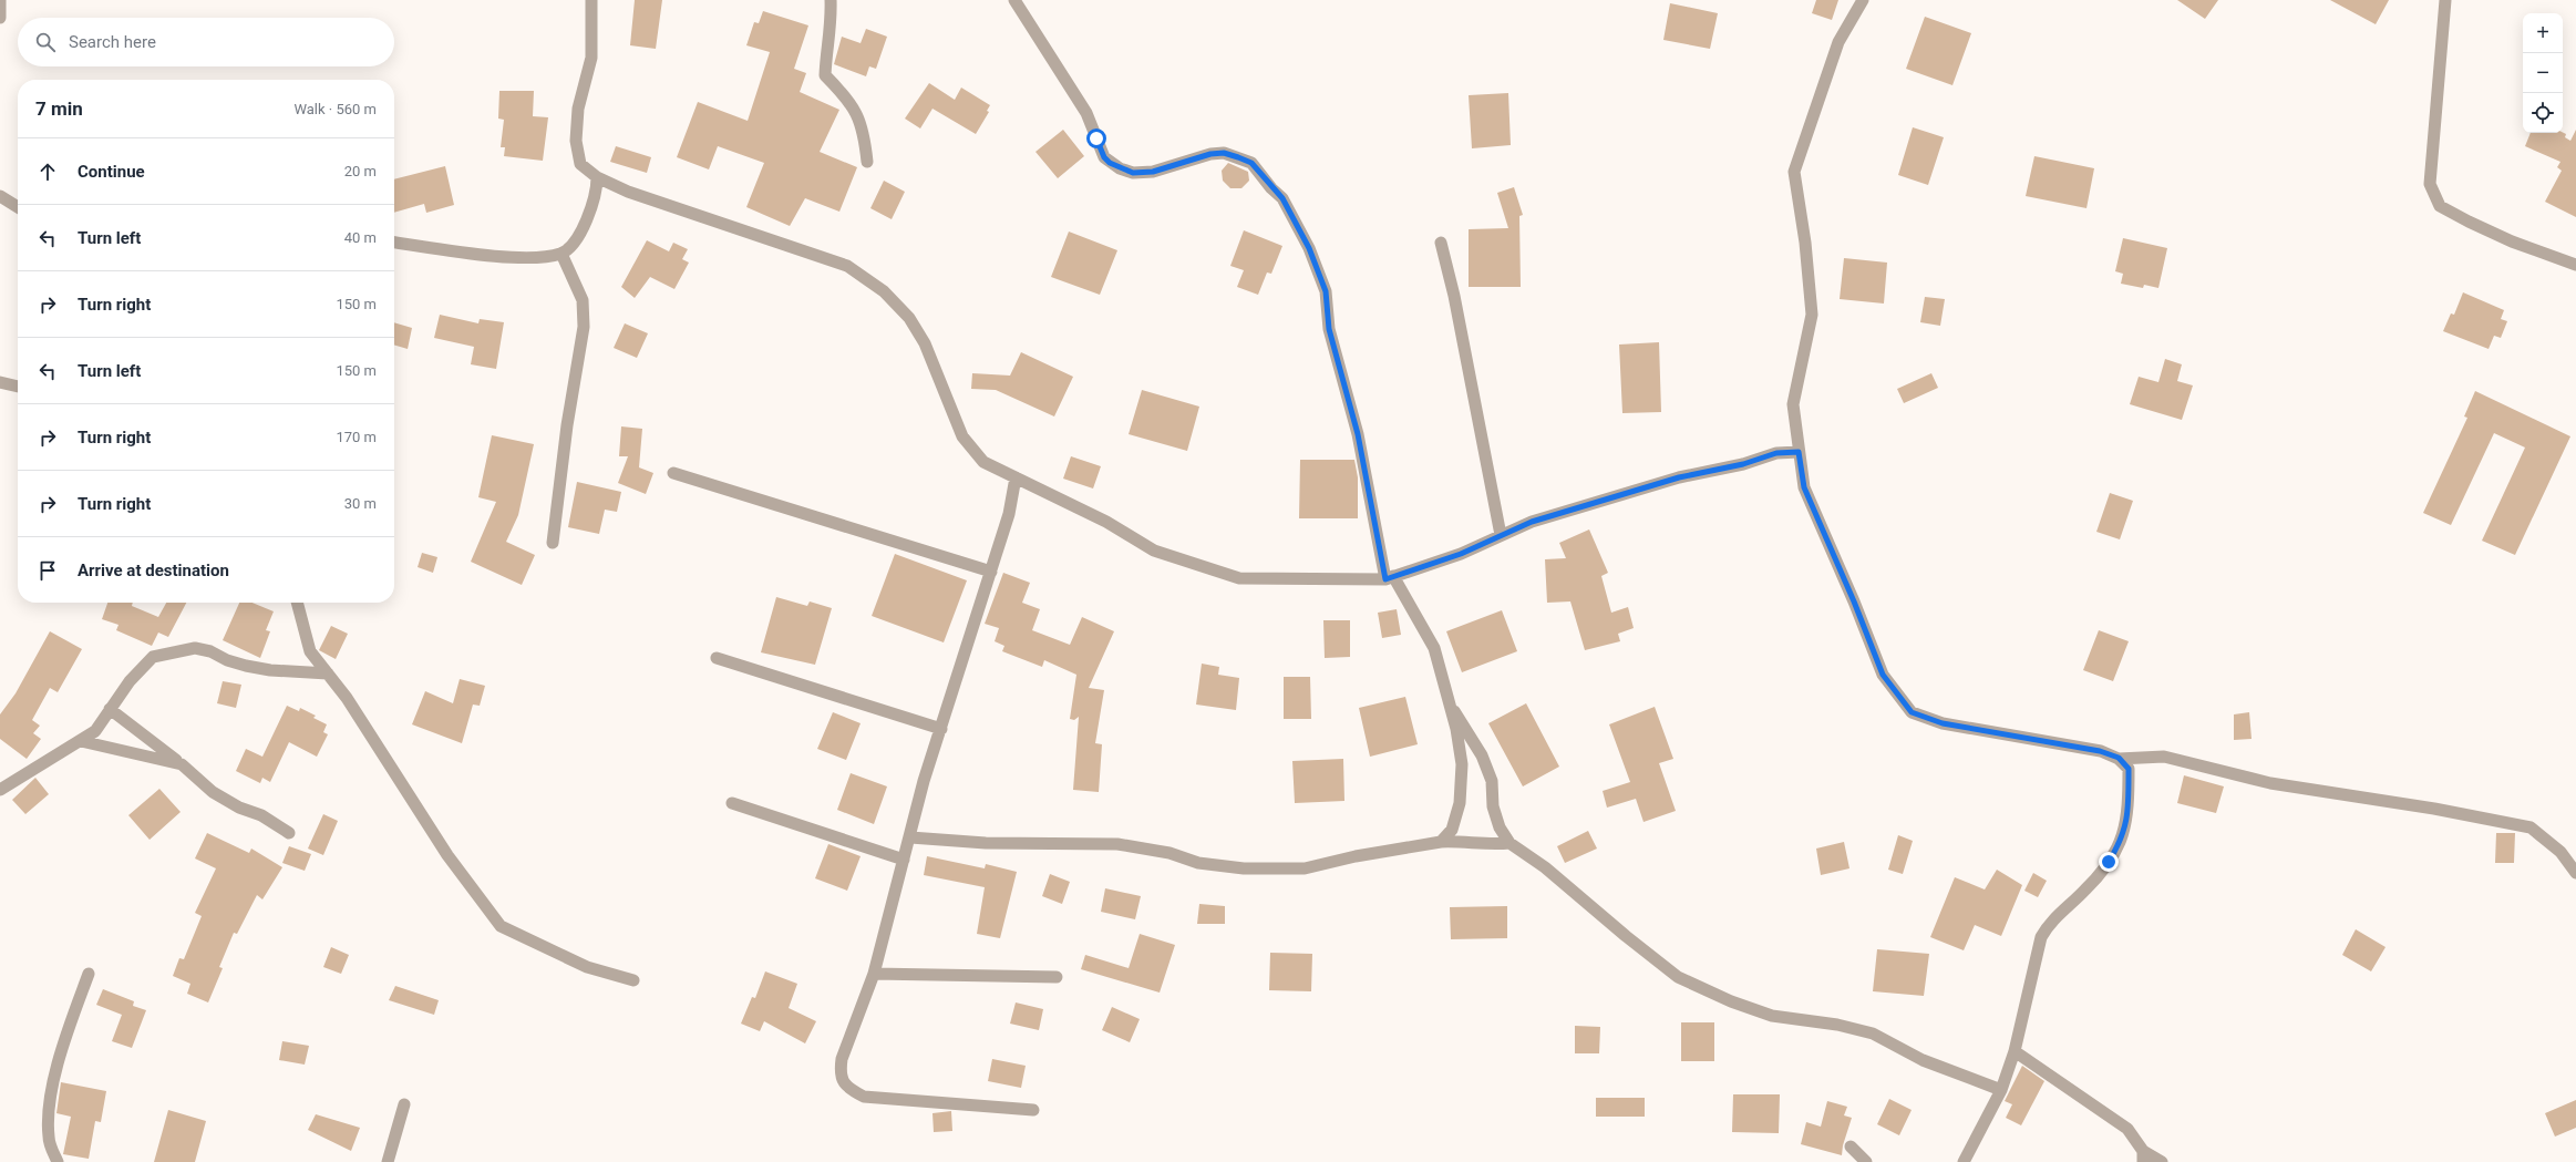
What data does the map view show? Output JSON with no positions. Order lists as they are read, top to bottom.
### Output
{
  "page": {
    "map_buttons": ["+", "−"],
    "search": "Search here",
    "heading": ["7 min", "Walk · 560 m"],
    "list": [
      ["Continue", "20 m"],
      ["Turn left", "40 m"],
      ["Turn right", "150 m"],
      ["Turn left", "150 m"],
      ["Turn right", "170 m"],
      ["Turn right", "30 m"],
      "Arrive at destination"
    ]
  }
}
